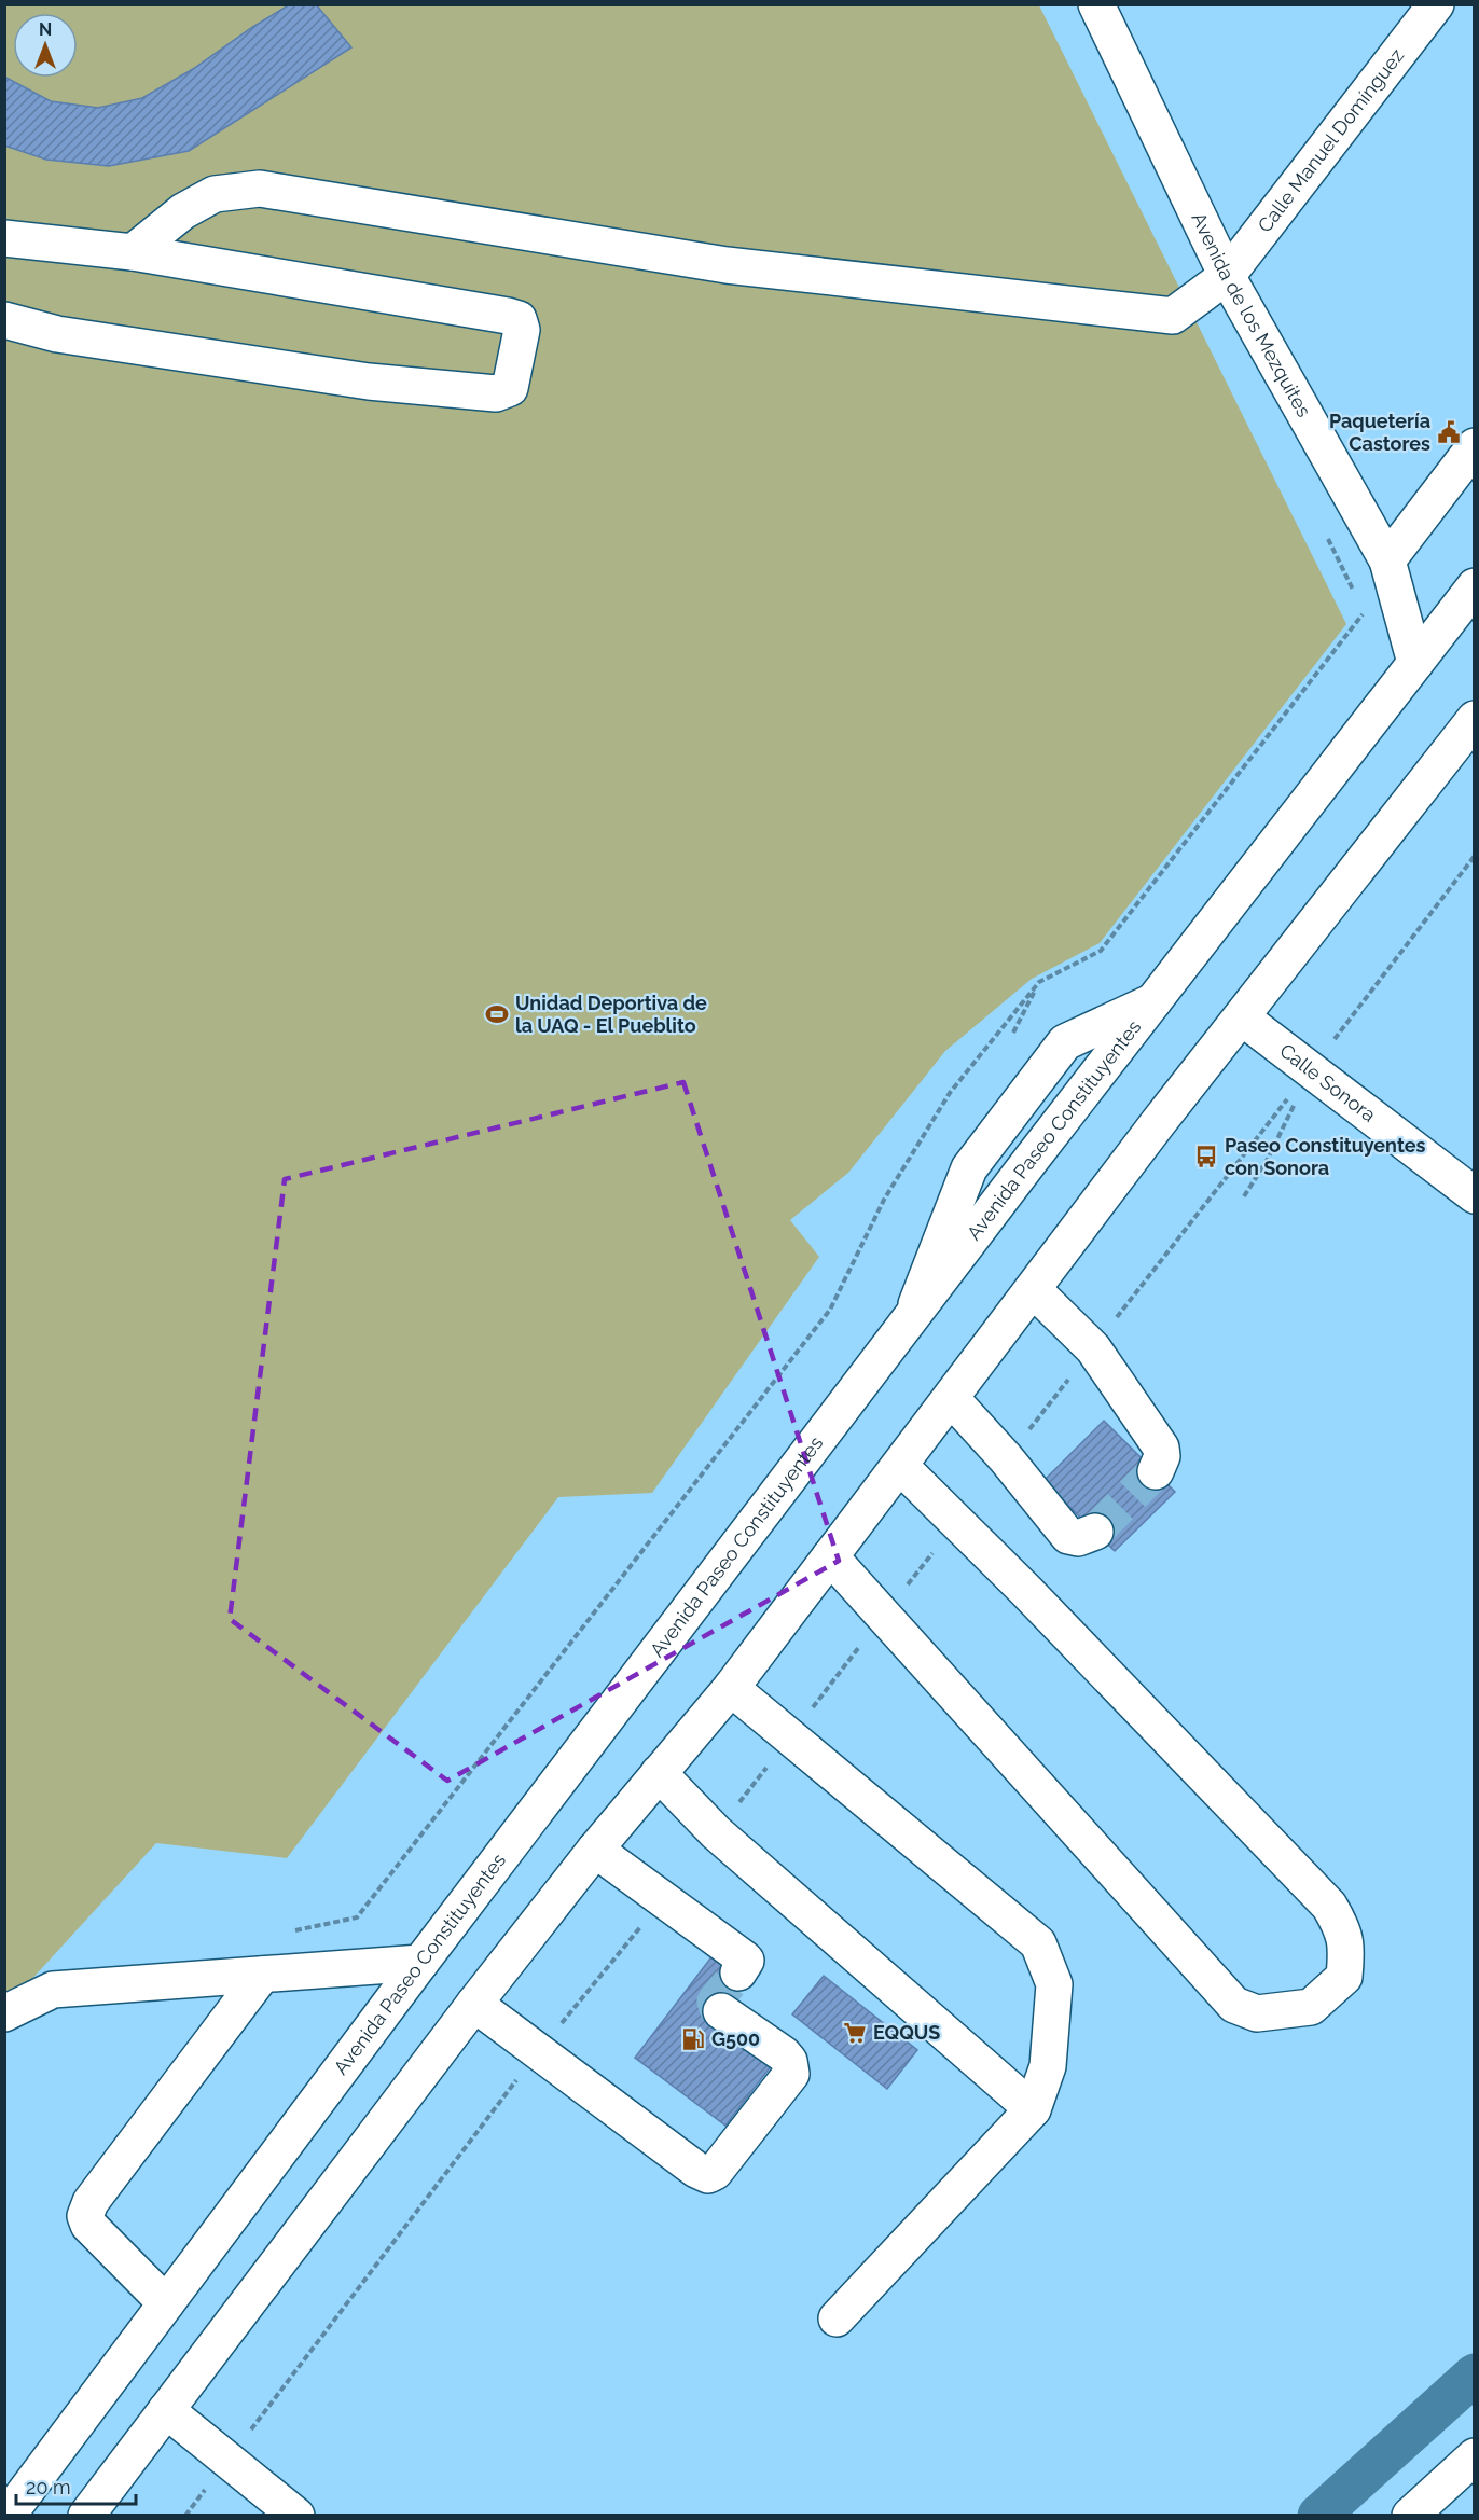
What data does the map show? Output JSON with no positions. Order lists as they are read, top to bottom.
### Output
{
  "streets": {
    "main road": [
      "Calle Manuel Domínguez",
      "Avenida de los Mezquites",
      "Calle Sonora",
      "Avenida Paseo Constituyentes"
    ]
  },
  "crossings": [
    ["Calle Manuel Domínguez", "Avenida de los Mezquites"],
    ["Avenida de los Mezquites", "Avenida Paseo Constituyentes"]
  ],
  "places": {
    "public building": ["Paquetería Castores"],
    "sports": ["Unidad Deportiva de la UAQ - El Pueblito"],
    "bus stop": ["Paseo Constituyentes con Sonora"],
    "supermarket": ["EQQUS"],
    "fuel station": ["G500"]
  },
  "scale_bar": "20 m",
  "north": "top"
}
